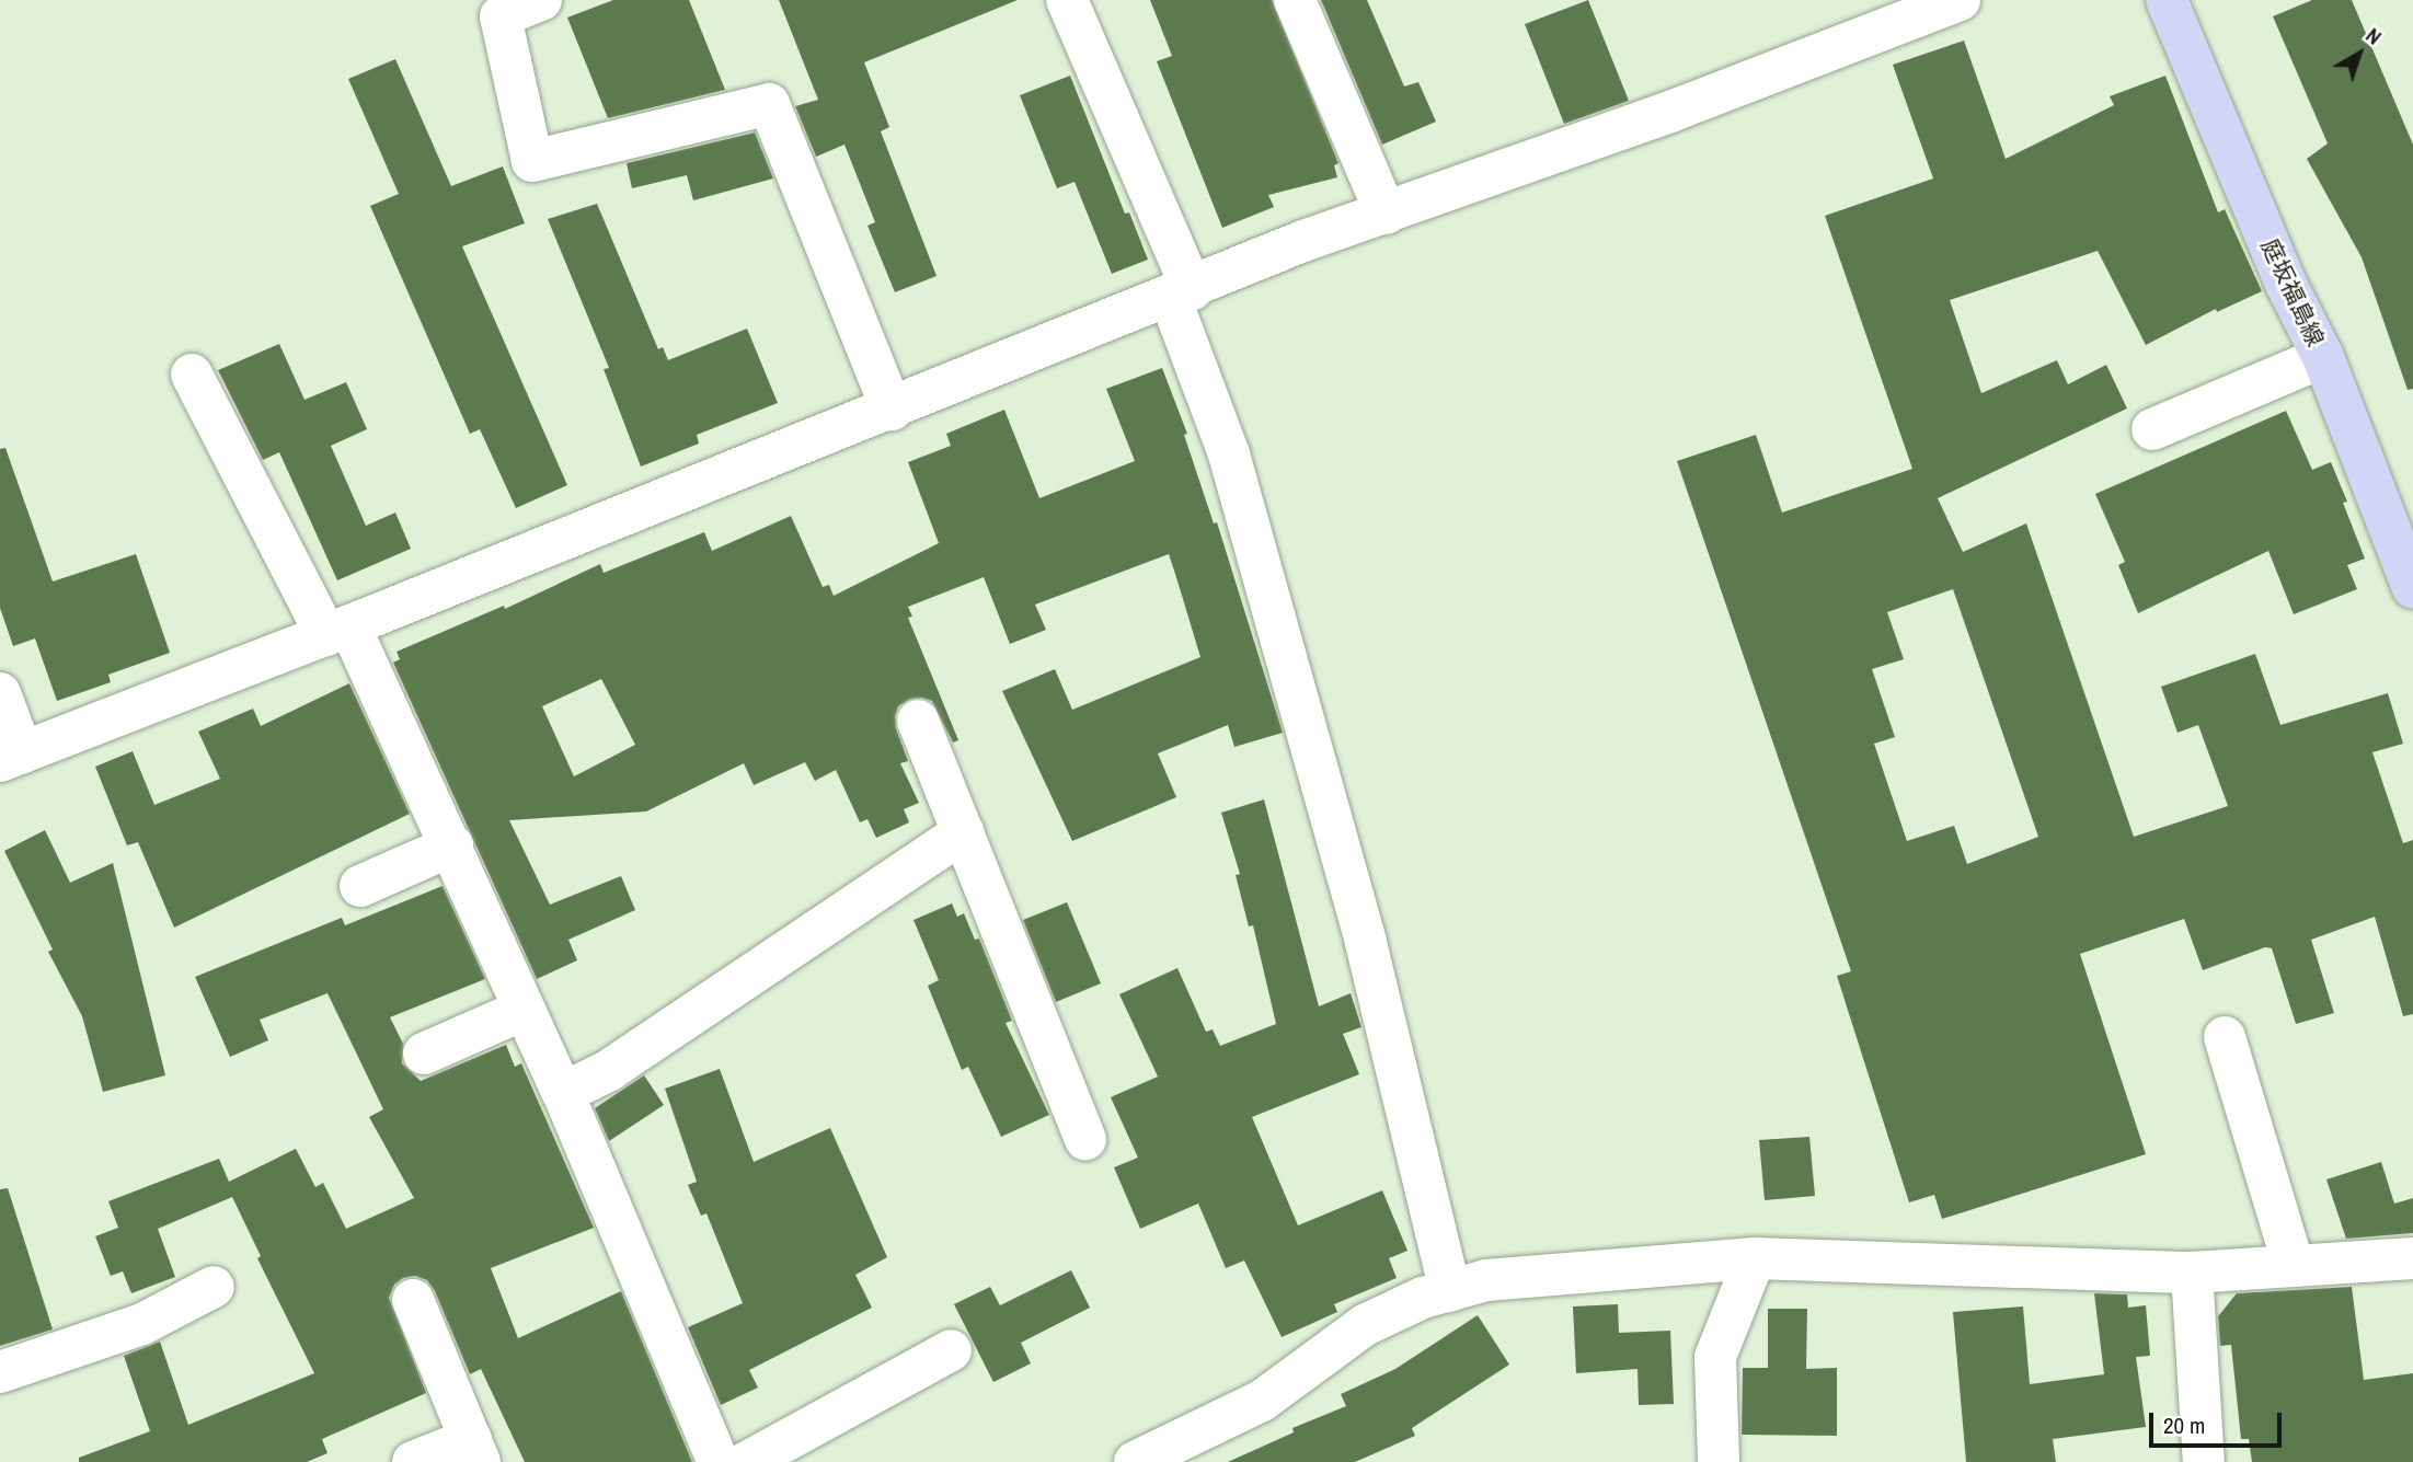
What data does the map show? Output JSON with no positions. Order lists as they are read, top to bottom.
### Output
{
  "streets": {
    "main road": ["庭坂福島線"]
  },
  "scale_bar": "20 m",
  "north": "top right"
}
